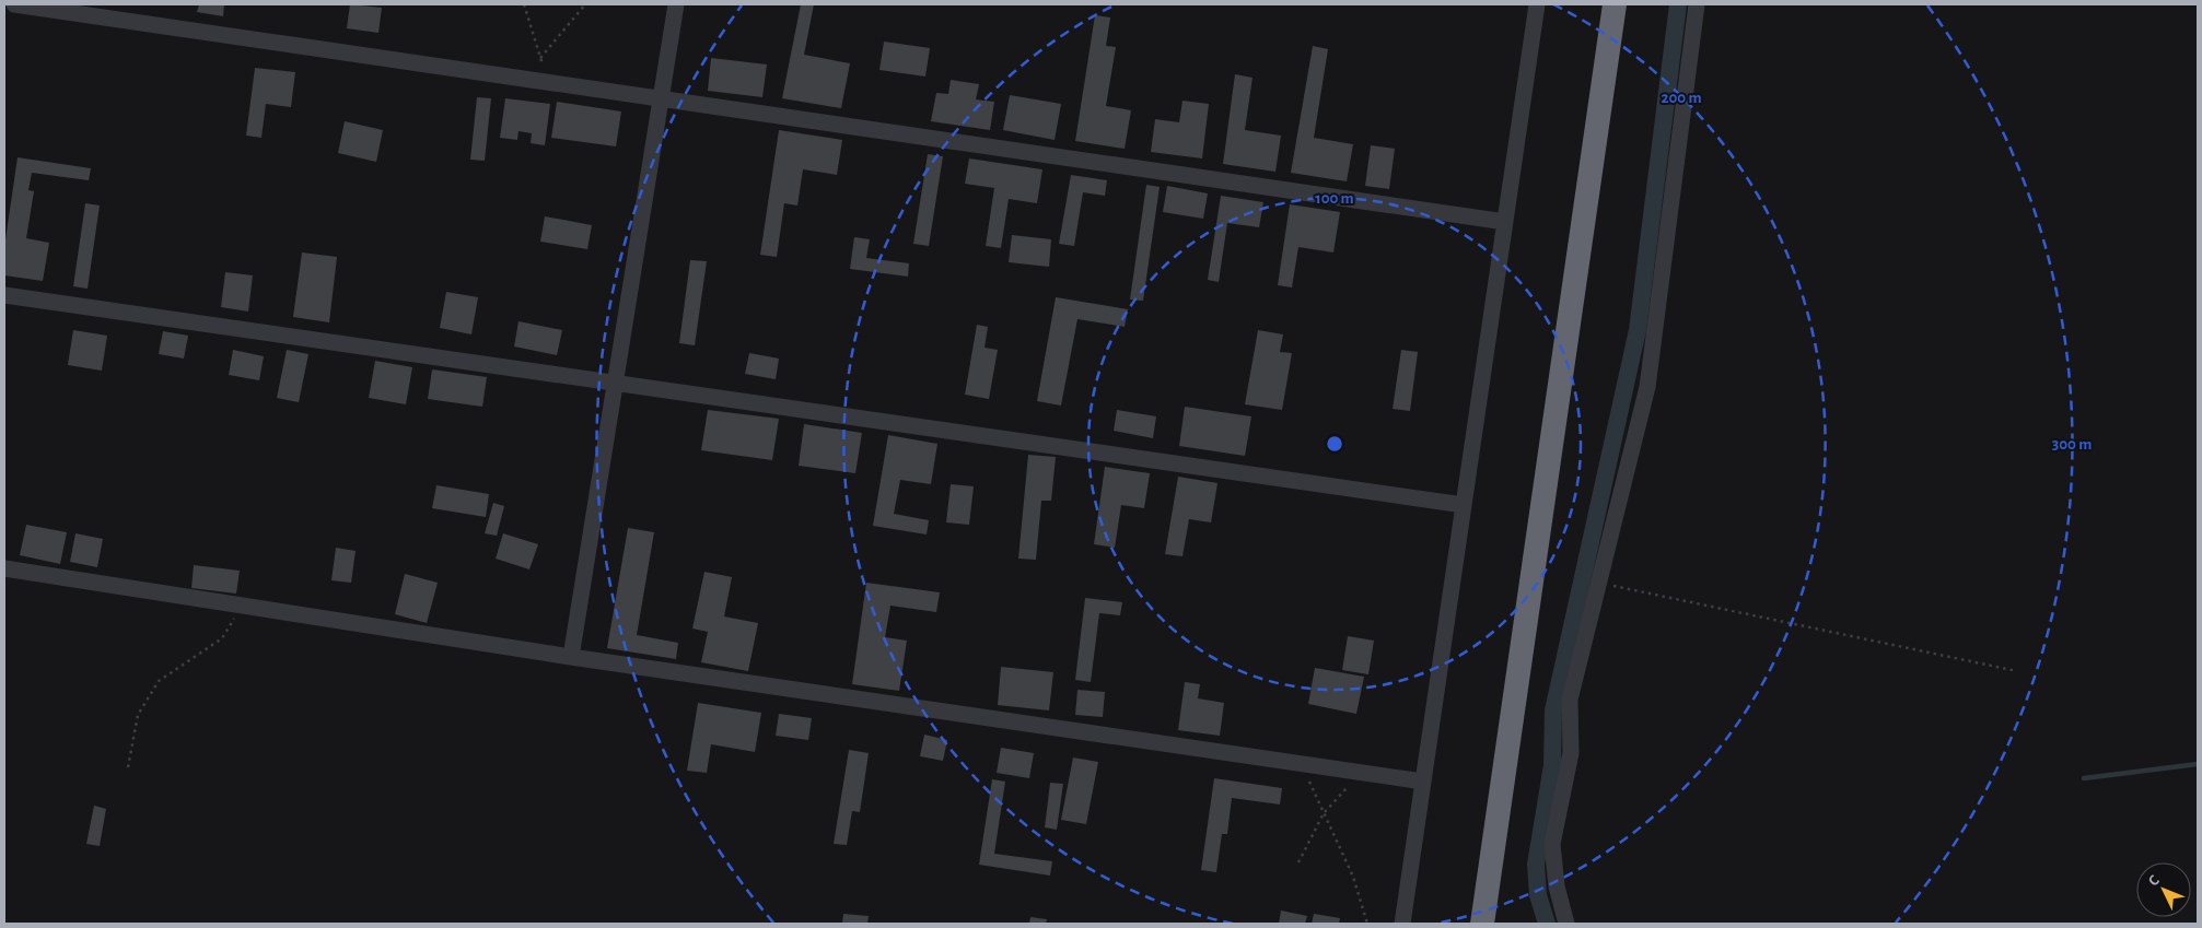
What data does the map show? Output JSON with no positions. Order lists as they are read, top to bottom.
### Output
{
  "north": "top left",
  "rings": ["200 m", "100 m", "300 m"]
}
